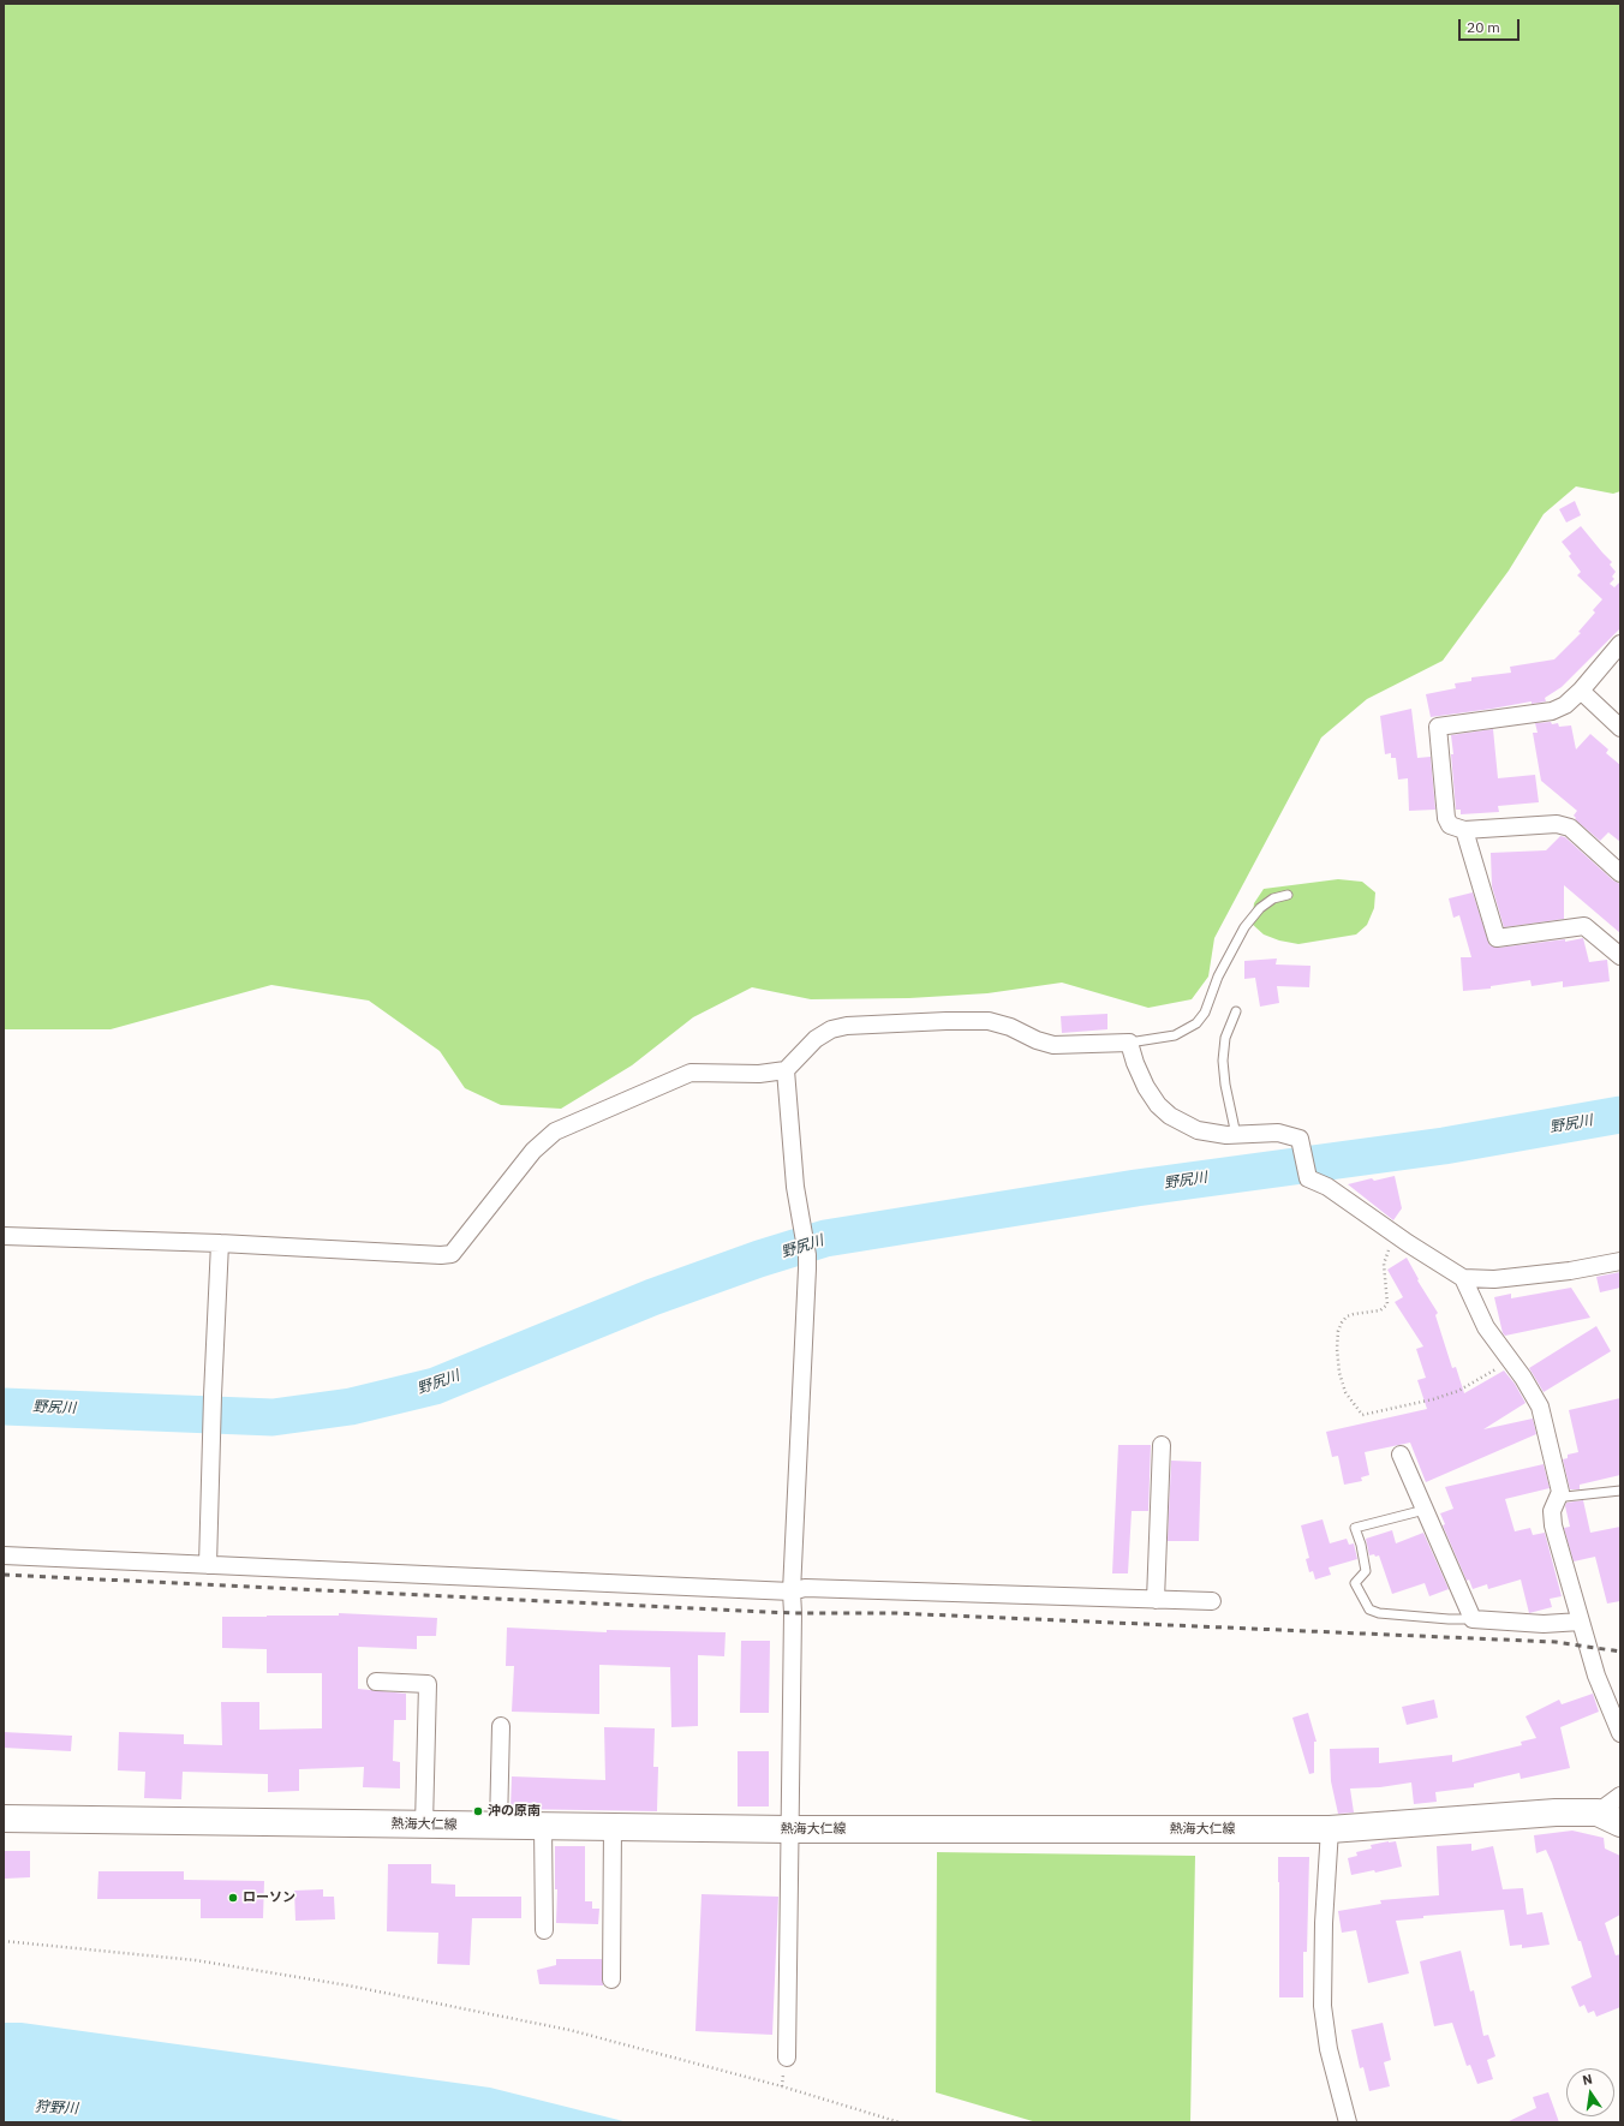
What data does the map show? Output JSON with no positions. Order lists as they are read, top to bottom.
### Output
{
  "streets": {
    "main road": ["熱海大仁線"]
  },
  "water": ["野尻川", "狩野川"],
  "places": ["沖の原南", "ローソン"],
  "scale_bar": "20 m",
  "north": "top"
}
